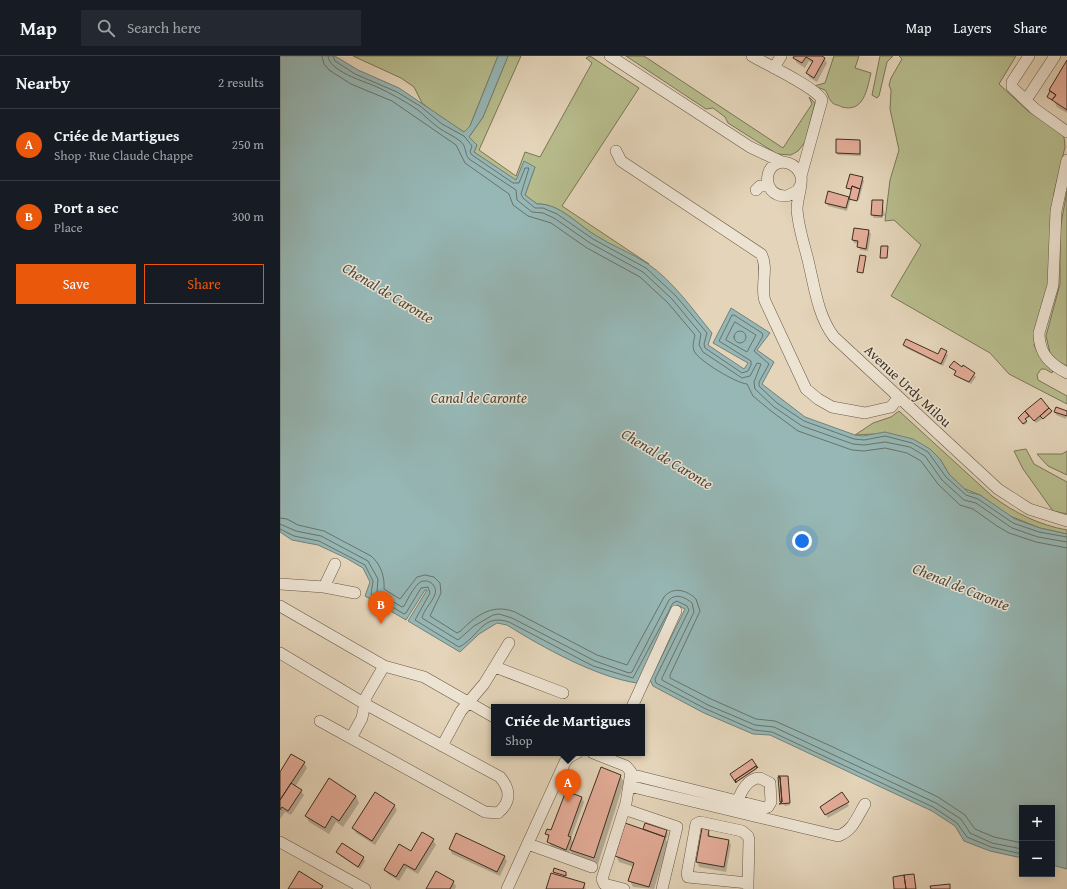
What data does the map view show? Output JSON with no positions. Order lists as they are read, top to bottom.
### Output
{
  "streets": {
    "street": ["Avenue Urdy Milou"]
  },
  "water": ["Chenal de Caronte", "Canal de Caronte"],
  "page": {
    "header": "Map",
    "search": "Search here",
    "nav": ["Map", "Layers", "Share"],
    "heading": ["Nearby", "2 results"],
    "list": [
      {
        "mark": "A",
        "name": "Criée de Martigues",
        "note": "Shop · Rue Claude Chappe",
        "value": "250 m"
      },
      {
        "mark": "B",
        "name": "Port a sec",
        "note": "Place",
        "value": "300 m"
      }
    ],
    "buttons": ["Save", "Share"],
    "pins": ["B", "A"],
    "popup": ["Criée de Martigues", "Shop"],
    "map_buttons": ["+", "−"]
  }
}
